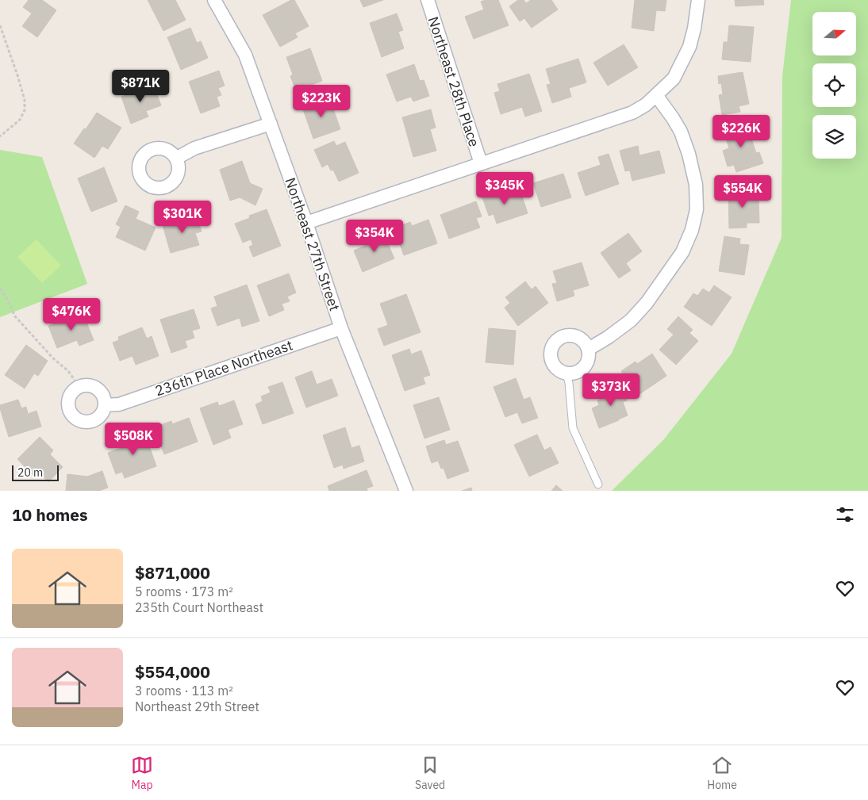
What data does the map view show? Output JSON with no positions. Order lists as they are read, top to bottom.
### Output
{
  "streets": {
    "street": ["Northeast 28th Place", "Northeast 27th Street", "236th Place Northeast"]
  },
  "crossings": [
    ["Northeast 27th Street", "236th Place Northeast"]
  ],
  "scale_bar": "20 m",
  "north": "right",
  "page": {
    "price": [
      "$871K",
      "$223K",
      "$226K",
      "$345K",
      "$554K",
      "$301K",
      "$354K",
      "$476K",
      "$373K",
      "$508K"
    ],
    "scale": "20 m",
    "heading": "10 homes",
    "list": [
      {
        "name": "$871,000",
        "note": "5 rooms · 173 m² · 235th Court Northeast"
      },
      {
        "name": "$554,000",
        "note": "3 rooms · 113 m² · Northeast 29th Street"
      }
    ],
    "tabs": ["Map", "Saved", "Home"]
  }
}
